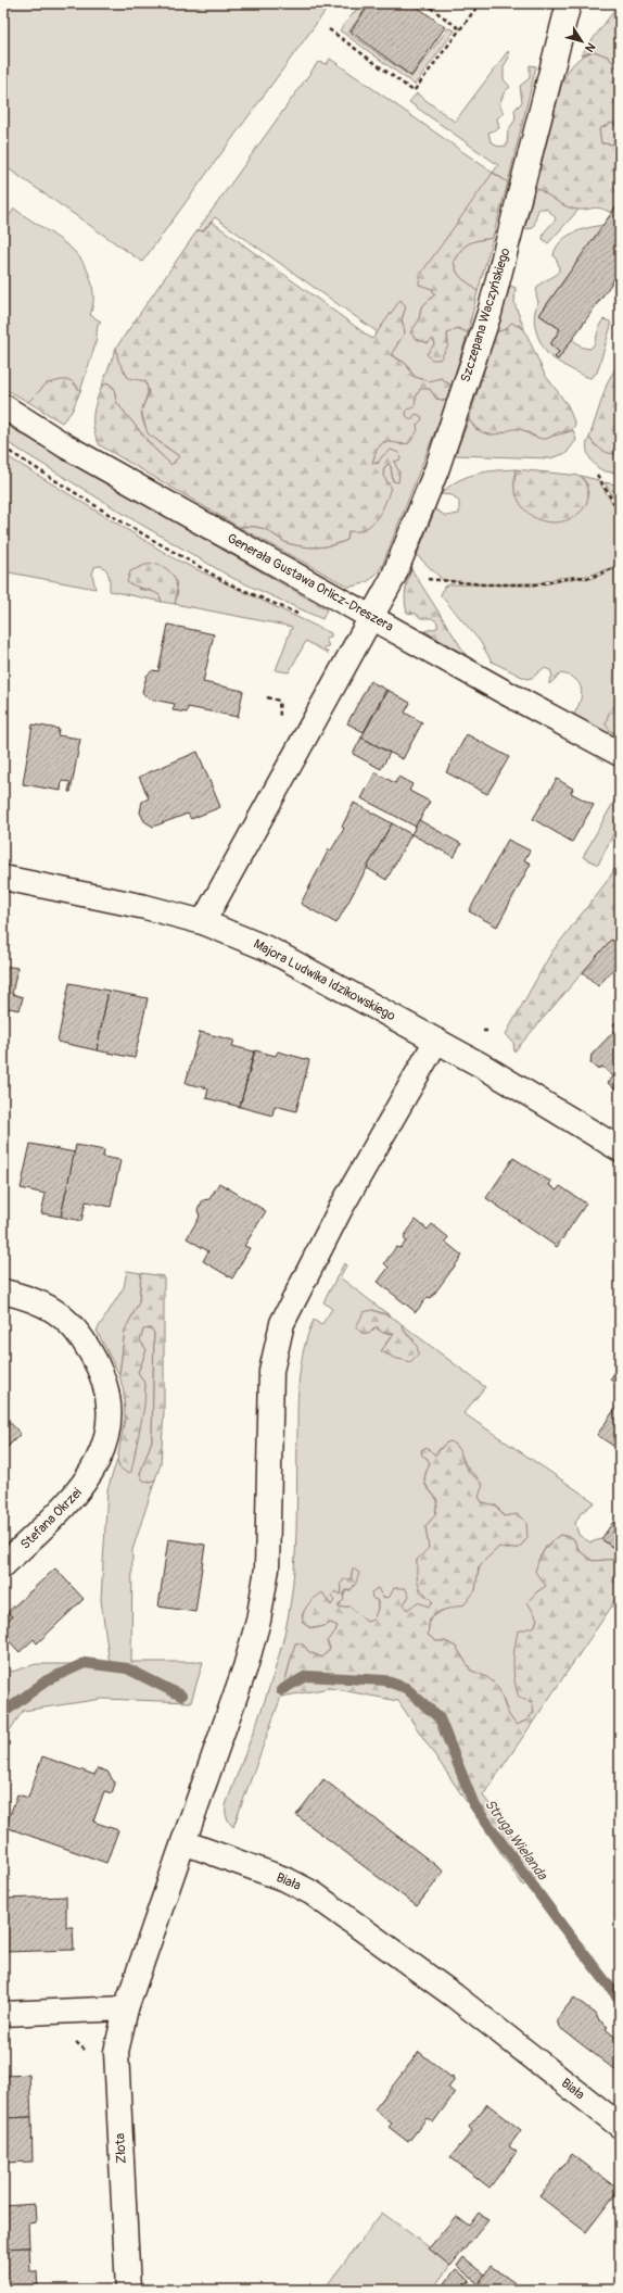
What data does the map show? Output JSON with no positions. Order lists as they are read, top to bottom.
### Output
{
  "streets": {
    "street": [
      "Szczepana Waczyńskiego",
      "Generała Gustawa Orlicz-Dreszera",
      "Majora Ludwika Idzikowskiego",
      "Stefana Okrzei",
      "Biała",
      "Złota"
    ]
  },
  "crossings": [
    ["Szczepana Waczyńskiego", "Generała Gustawa Orlicz-Dreszera"],
    ["Szczepana Waczyńskiego", "Majora Ludwika Idzikowskiego"]
  ],
  "water": ["Struga Wielanda"],
  "north": "bottom right"
}
